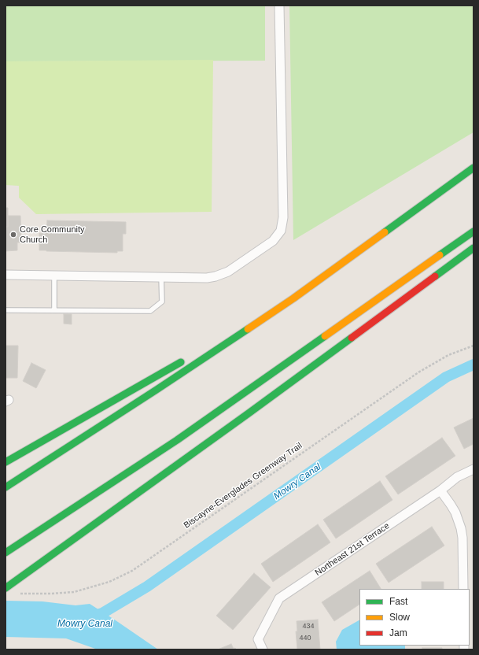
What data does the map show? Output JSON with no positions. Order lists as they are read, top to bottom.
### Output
{
  "streets": {
    "street": ["Northeast 21st Terrace"],
    "path": ["Biscayne-Everglades Greenway Trail"]
  },
  "water": ["Mowry Canal"],
  "places": ["Core Community Church"],
  "house_numbers": ["434", "440"],
  "legend": ["Fast", "Slow", "Jam"]
}
